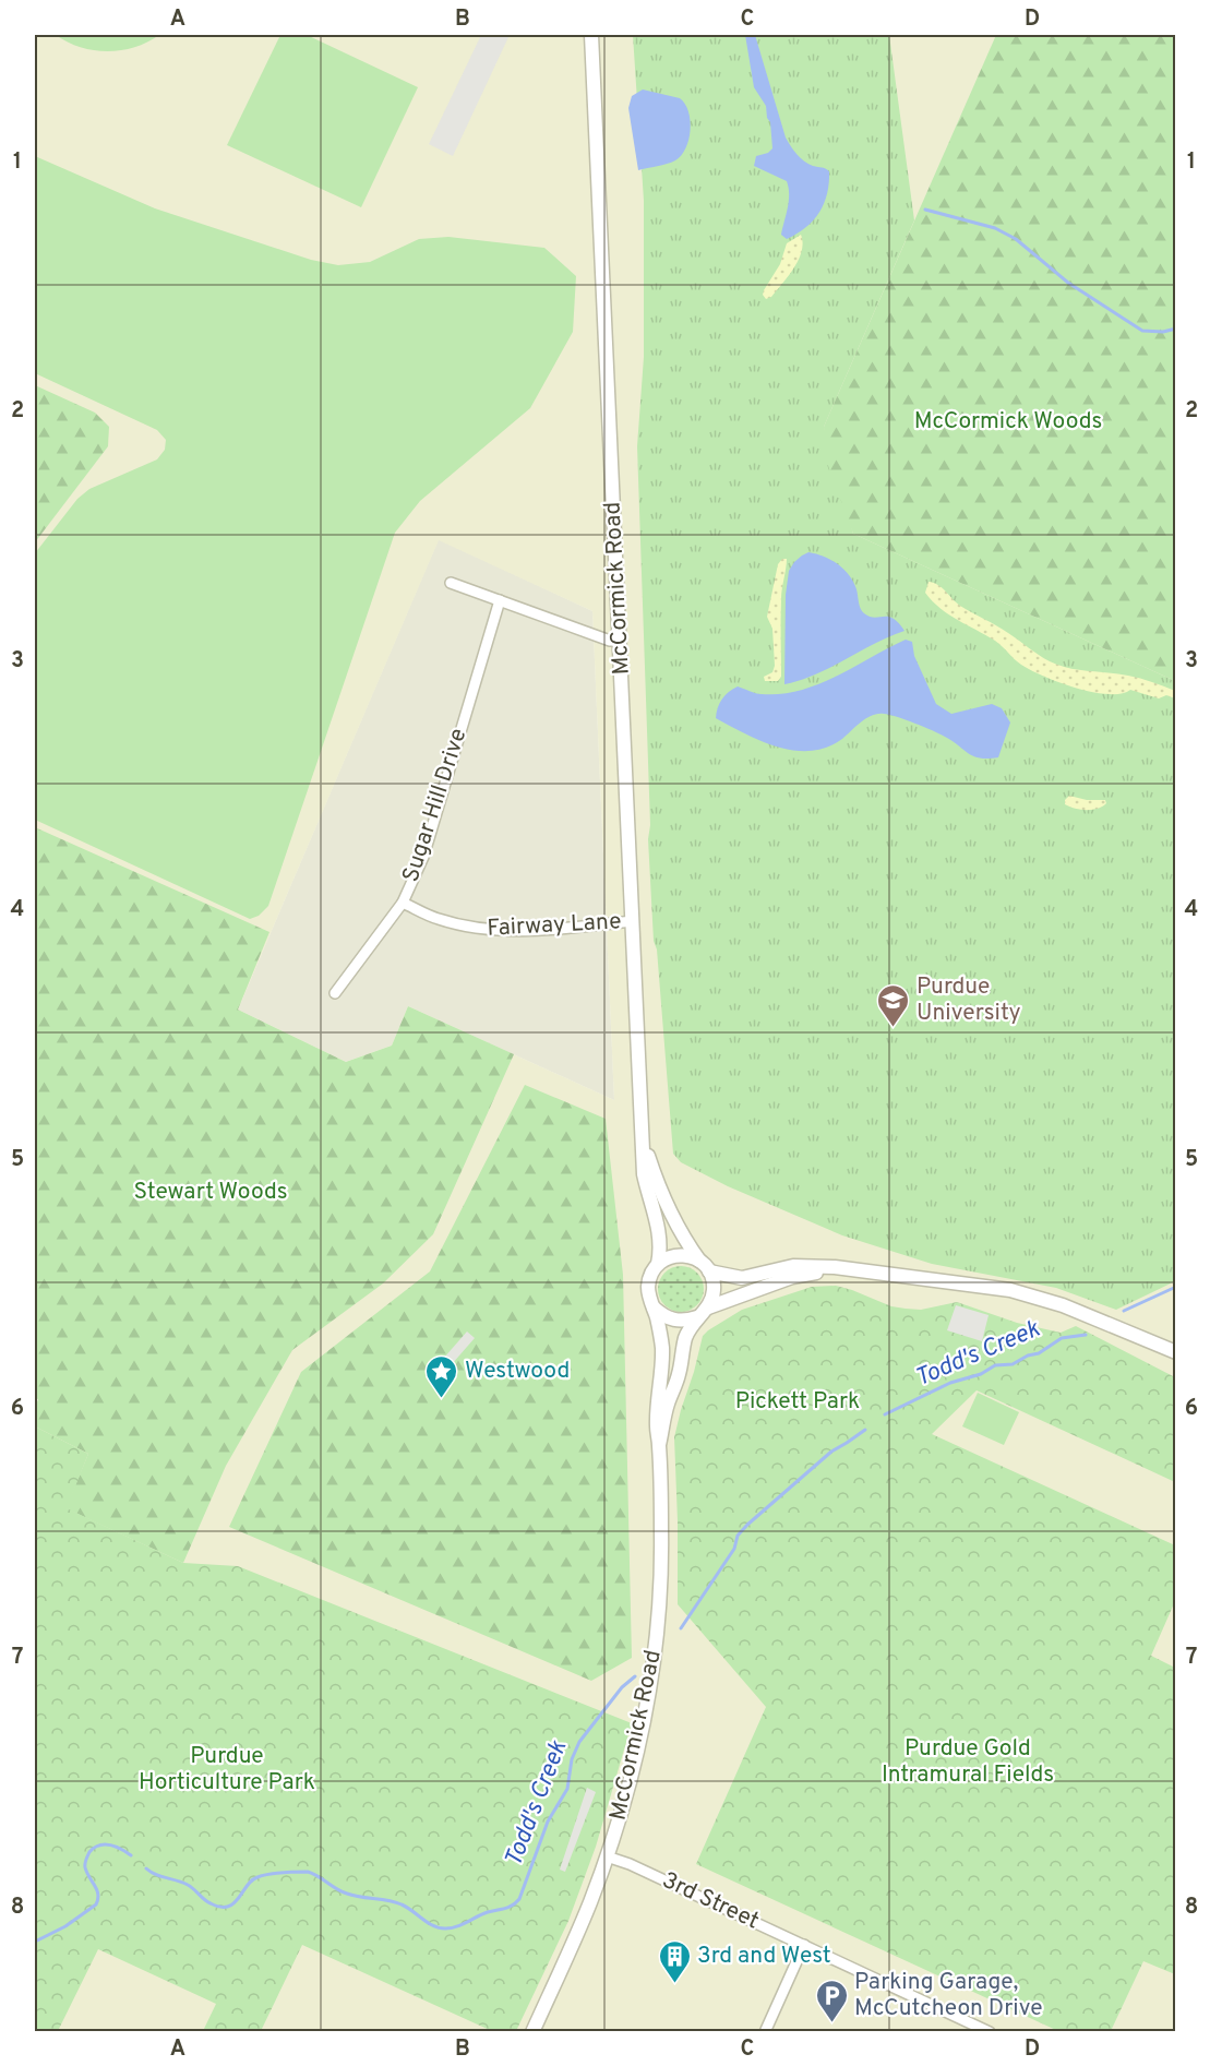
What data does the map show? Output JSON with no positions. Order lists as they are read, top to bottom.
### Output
{
  "streets": {
    "street": [
      "McCormick Road",
      "Sugar Hill Drive",
      "Fairway Lane",
      "3rd Street"
    ]
  },
  "crossings": [
    ["McCormick Road", "Fairway Lane"],
    ["McCormick Road", "3rd Street"],
    ["Sugar Hill Drive", "Fairway Lane"]
  ],
  "water": ["Todd's Creek"],
  "parks": [
    "McCormick Woods",
    "Stewart Woods",
    "Pickett Park",
    "Purdue Gold Intramural Fields",
    "Purdue Horticulture Park"
  ],
  "places": {
    "school or university": ["Purdue University"],
    "place": ["Westwood"],
    "building": ["3rd and West"],
    "parking": ["Parking Garage, McCutcheon Drive"]
  },
  "grid": {
    "columns": [
      "A",
      "B",
      "C",
      "D"
    ],
    "rows": [
      "1",
      "2",
      "3",
      "4",
      "5",
      "6",
      "7",
      "8"
    ]
  }
}
